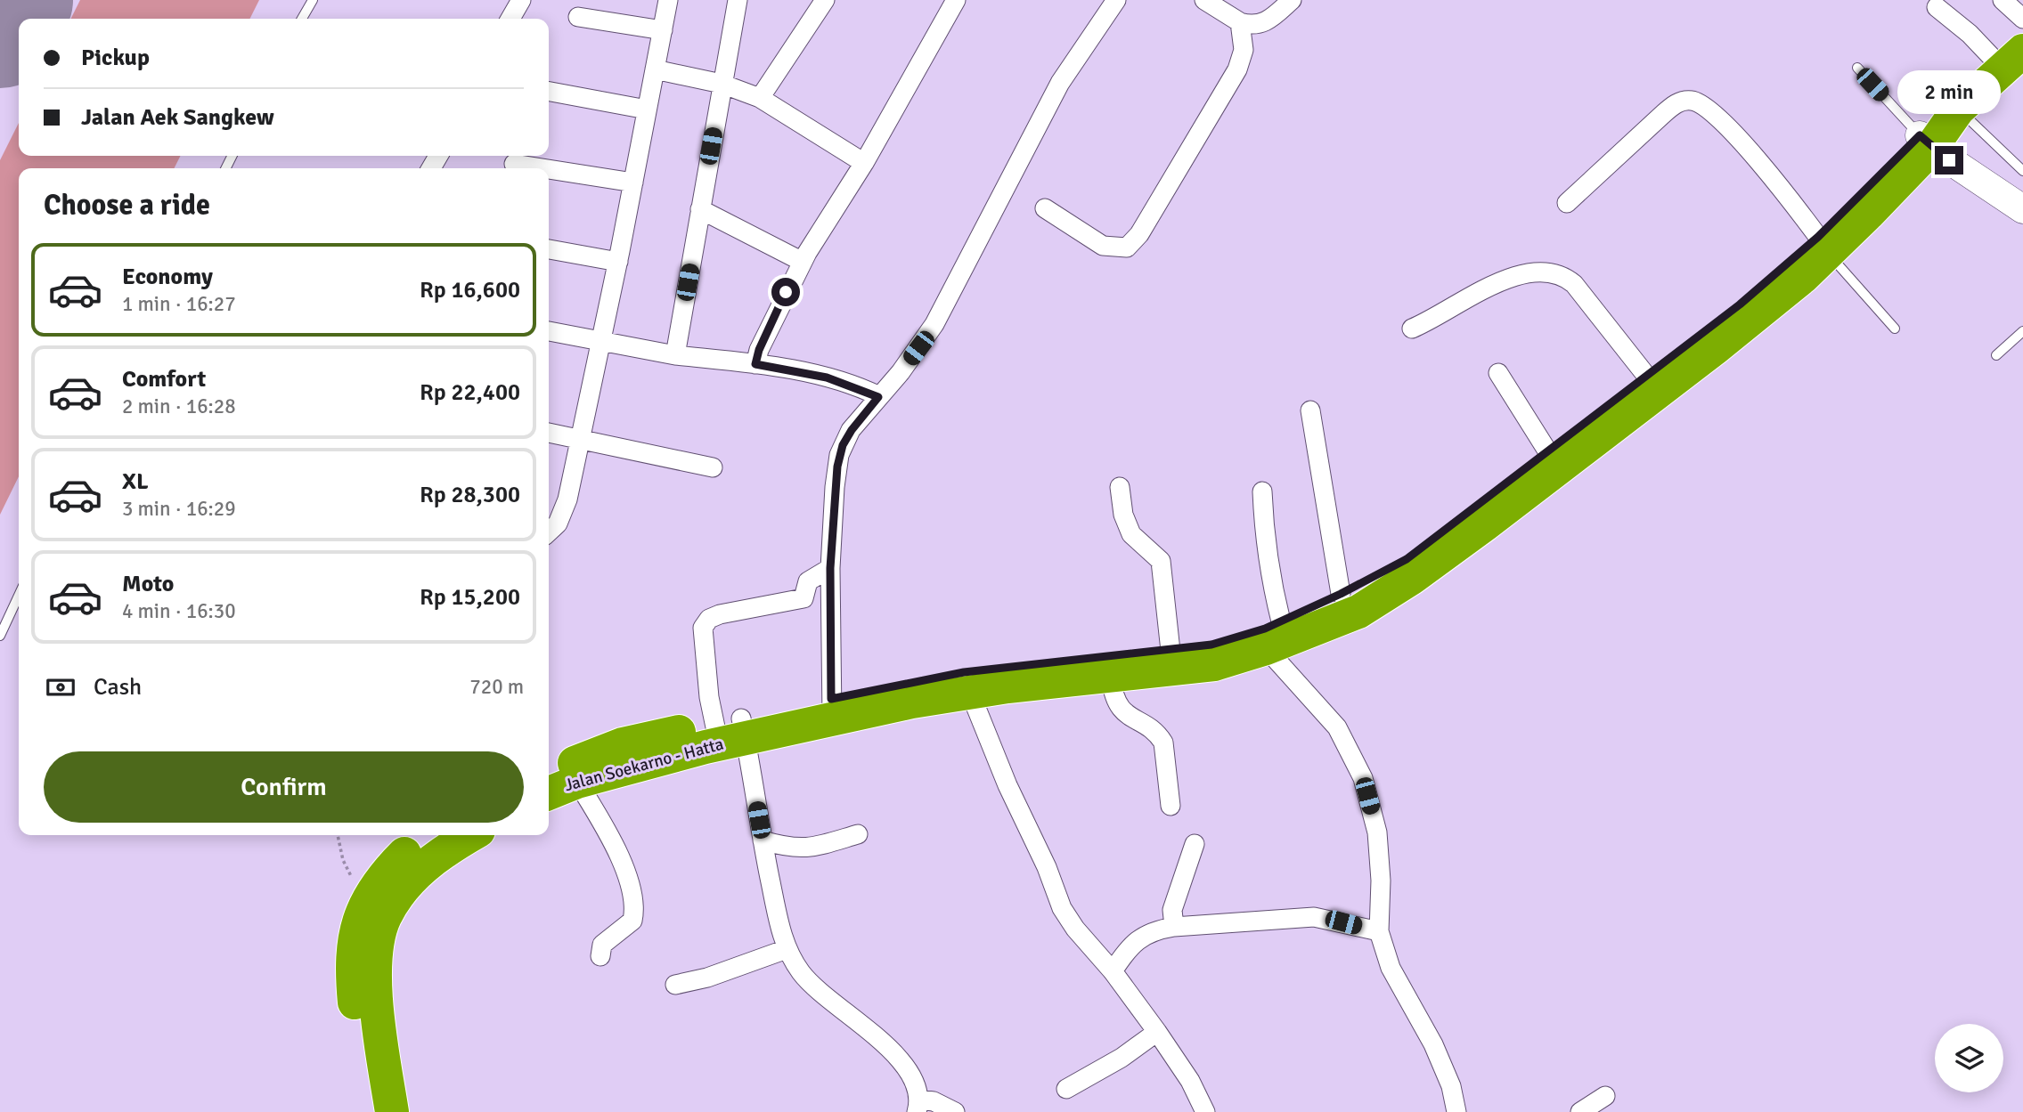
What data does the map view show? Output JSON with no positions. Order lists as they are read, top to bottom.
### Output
{
  "streets": {
    "highway": ["Jalan Soekarno - Hatta"]
  },
  "page": {
    "banner": ["Pickup", "Jalan Aek Sangkew"],
    "bubble": "2 min",
    "heading": "Choose a ride",
    "list": [
      {
        "name": "Economy",
        "note": "1 min · 16:27",
        "value": "Rp 16,600"
      },
      {
        "name": "Comfort",
        "note": "2 min · 16:28",
        "value": "Rp 22,400"
      },
      {
        "name": "XL",
        "note": "3 min · 16:29",
        "value": "Rp 28,300"
      },
      {
        "name": "Moto",
        "note": "4 min · 16:30",
        "value": "Rp 15,200"
      }
    ],
    "pay": ["Cash", "720 m"],
    "buttons": "Confirm"
  }
}
